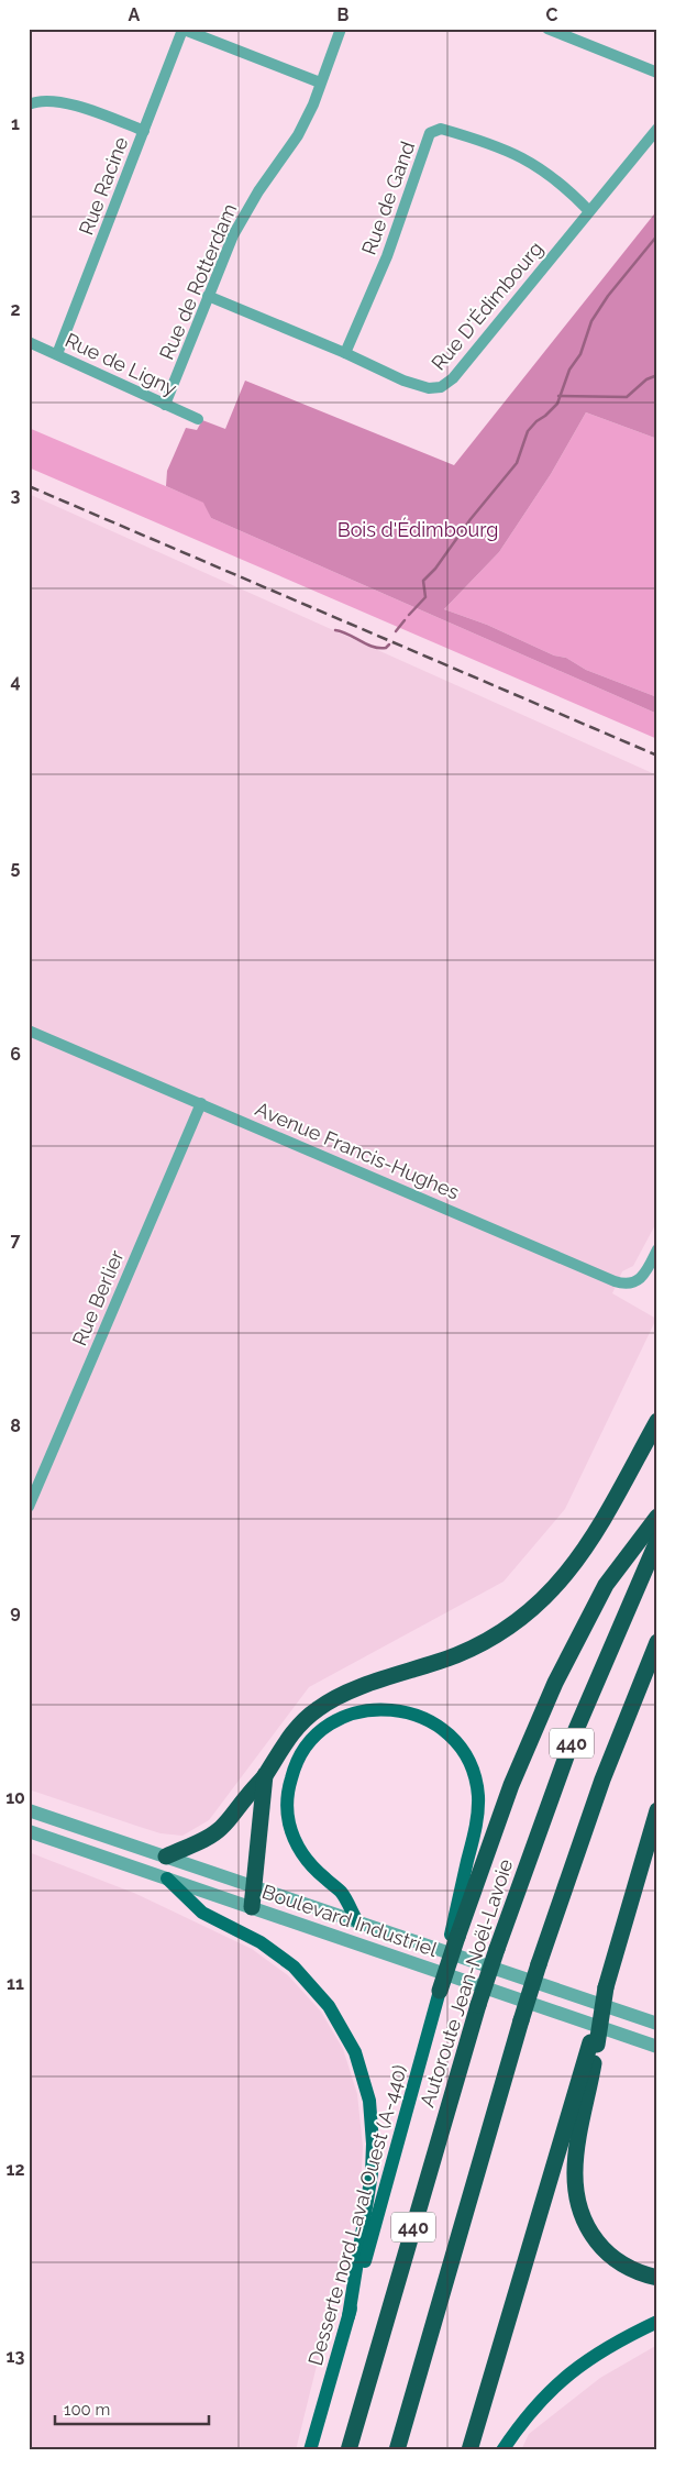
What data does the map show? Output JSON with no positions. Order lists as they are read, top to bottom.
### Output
{
  "streets": {
    "highway": ["440", "Autoroute Jean-Noël-Lavoie"],
    "main road": ["Desserte nord Laval Ouest (A-440)"],
    "street": [
      "Rue Racine",
      "Rue de Gand",
      "Rue de Rotterdam",
      "Rue D'Édimbourg",
      "Rue de Ligny",
      "Avenue Francis-Hughes",
      "Rue Berlier",
      "Boulevard Industriel"
    ]
  },
  "crossings": [
    ["Rue Racine", "Rue de Ligny"],
    ["Rue de Gand", "Rue D'Édimbourg"],
    ["Rue de Rotterdam", "Rue D'Édimbourg"],
    ["Rue de Rotterdam", "Rue de Ligny"],
    ["Avenue Francis-Hughes", "Rue Berlier"]
  ],
  "parks": ["Bois d'Édimbourg"],
  "scale_bar": "100 m",
  "grid": {
    "columns": ["A", "B", "C"],
    "rows": [
      "1",
      "2",
      "3",
      "4",
      "5",
      "6",
      "7",
      "8",
      "9",
      "10",
      "11",
      "12",
      "13"
    ]
  }
}
